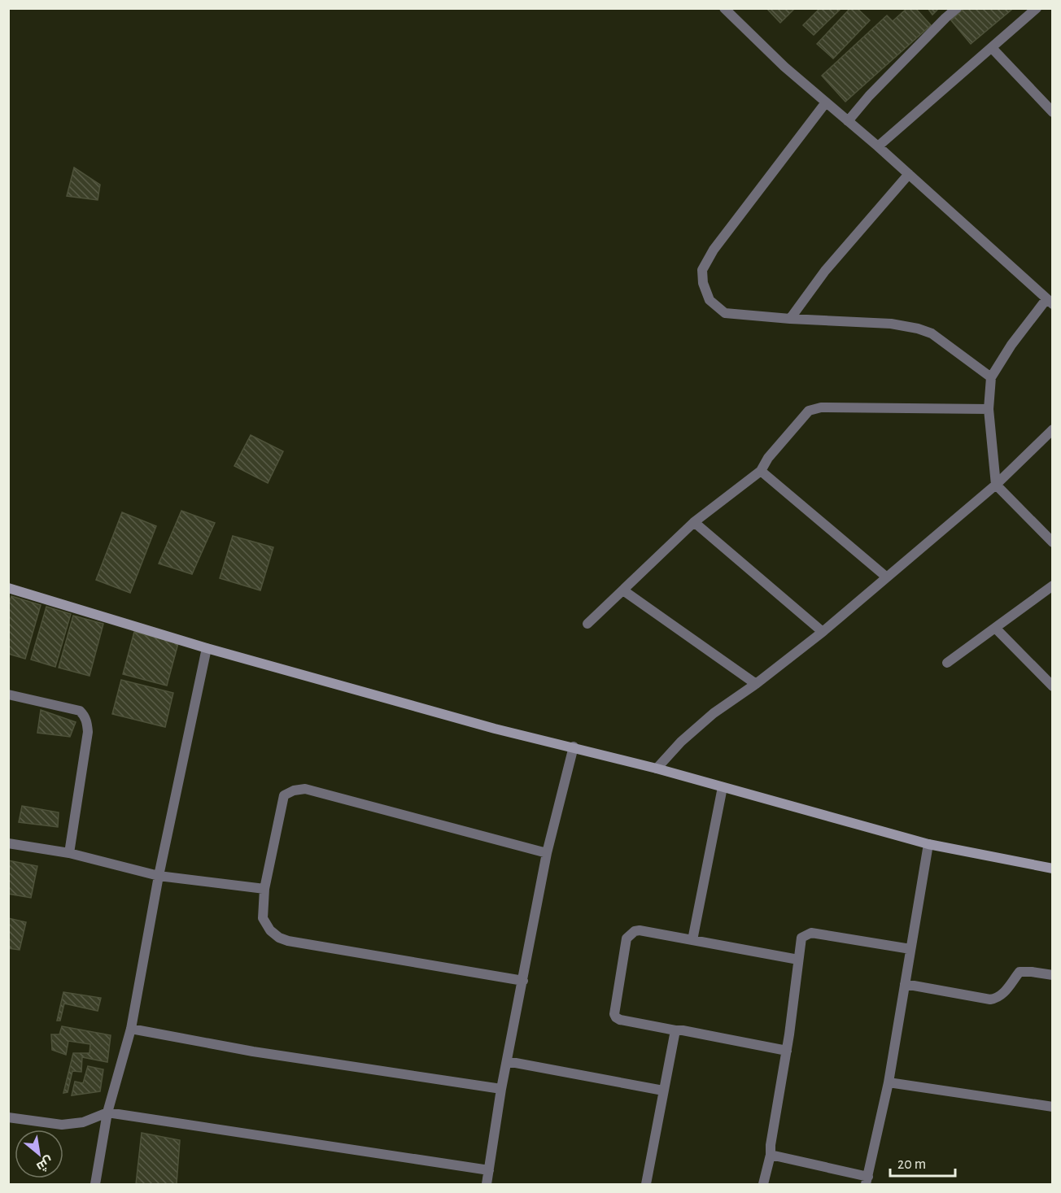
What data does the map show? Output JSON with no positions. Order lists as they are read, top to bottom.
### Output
{
  "scale_bar": "20 m",
  "north": "bottom right"
}
